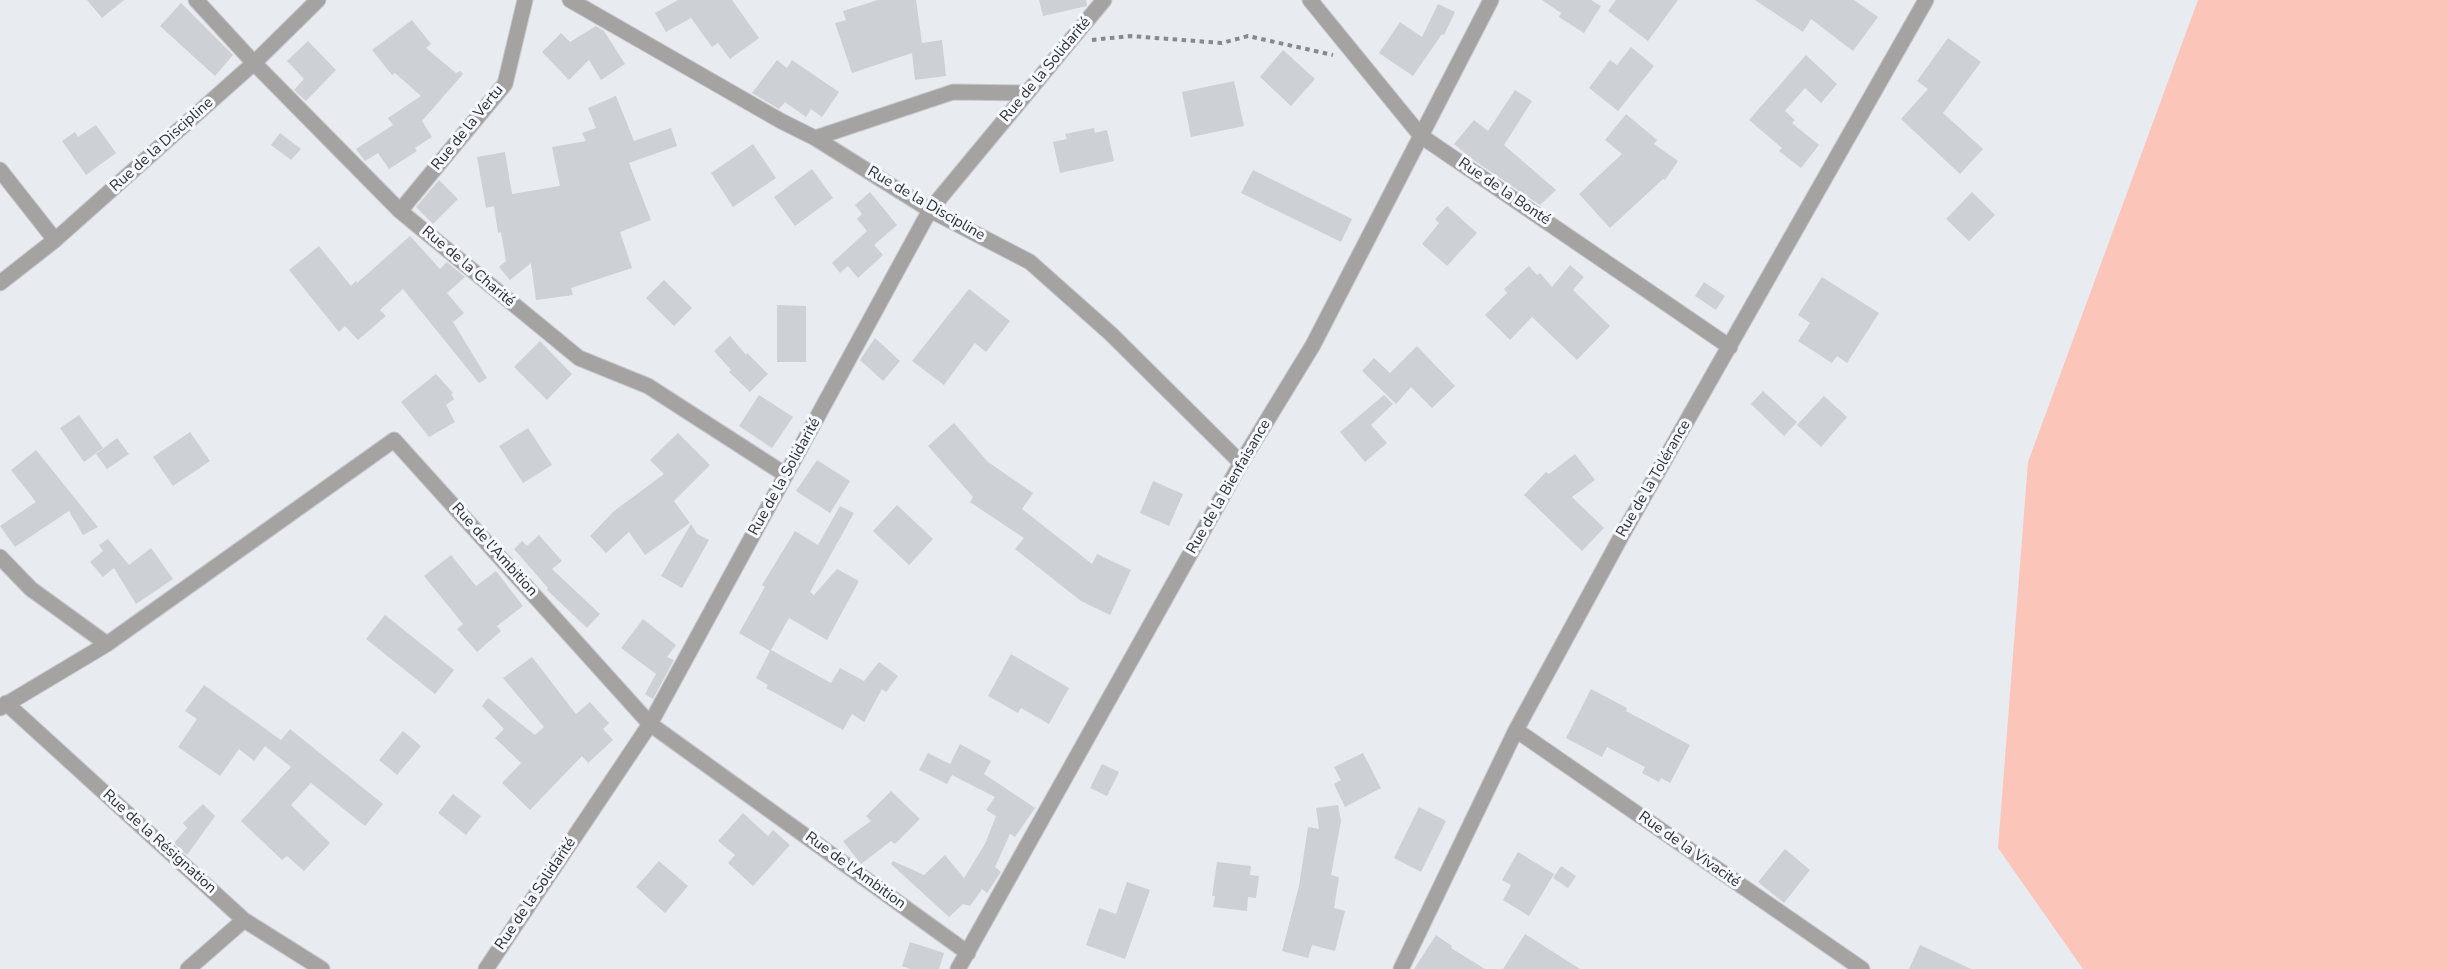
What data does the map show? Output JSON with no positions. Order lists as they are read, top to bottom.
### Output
{
  "streets": {
    "street": [
      "Rue de la Solidarité",
      "Rue de la Vertu",
      "Rue de la Discipline",
      "Rue de la Bonté",
      "Rue de la Charité",
      "Rue de la Tolérance",
      "Rue de la Bienfaisance",
      "Rue de l'Ambition",
      "Rue de la Résignation",
      "Rue de la Vivacité"
    ]
  },
  "crossings": [
    ["Rue de la Solidarité", "Rue de la Discipline"],
    ["Rue de la Solidarité", "Rue de la Charité"],
    ["Rue de la Solidarité", "Rue de l'Ambition"],
    ["Rue de la Vertu", "Rue de la Charité"],
    ["Rue de la Discipline", "Rue de la Charité"],
    ["Rue de la Discipline", "Rue de la Bienfaisance"],
    ["Rue de la Bonté", "Rue de la Tolérance"],
    ["Rue de la Bonté", "Rue de la Bienfaisance"],
    ["Rue de la Tolérance", "Rue de la Vivacité"],
    ["Rue de la Bienfaisance", "Rue de l'Ambition"],
    ["Rue de l'Ambition", "Rue de la Résignation"]
  ]
}
